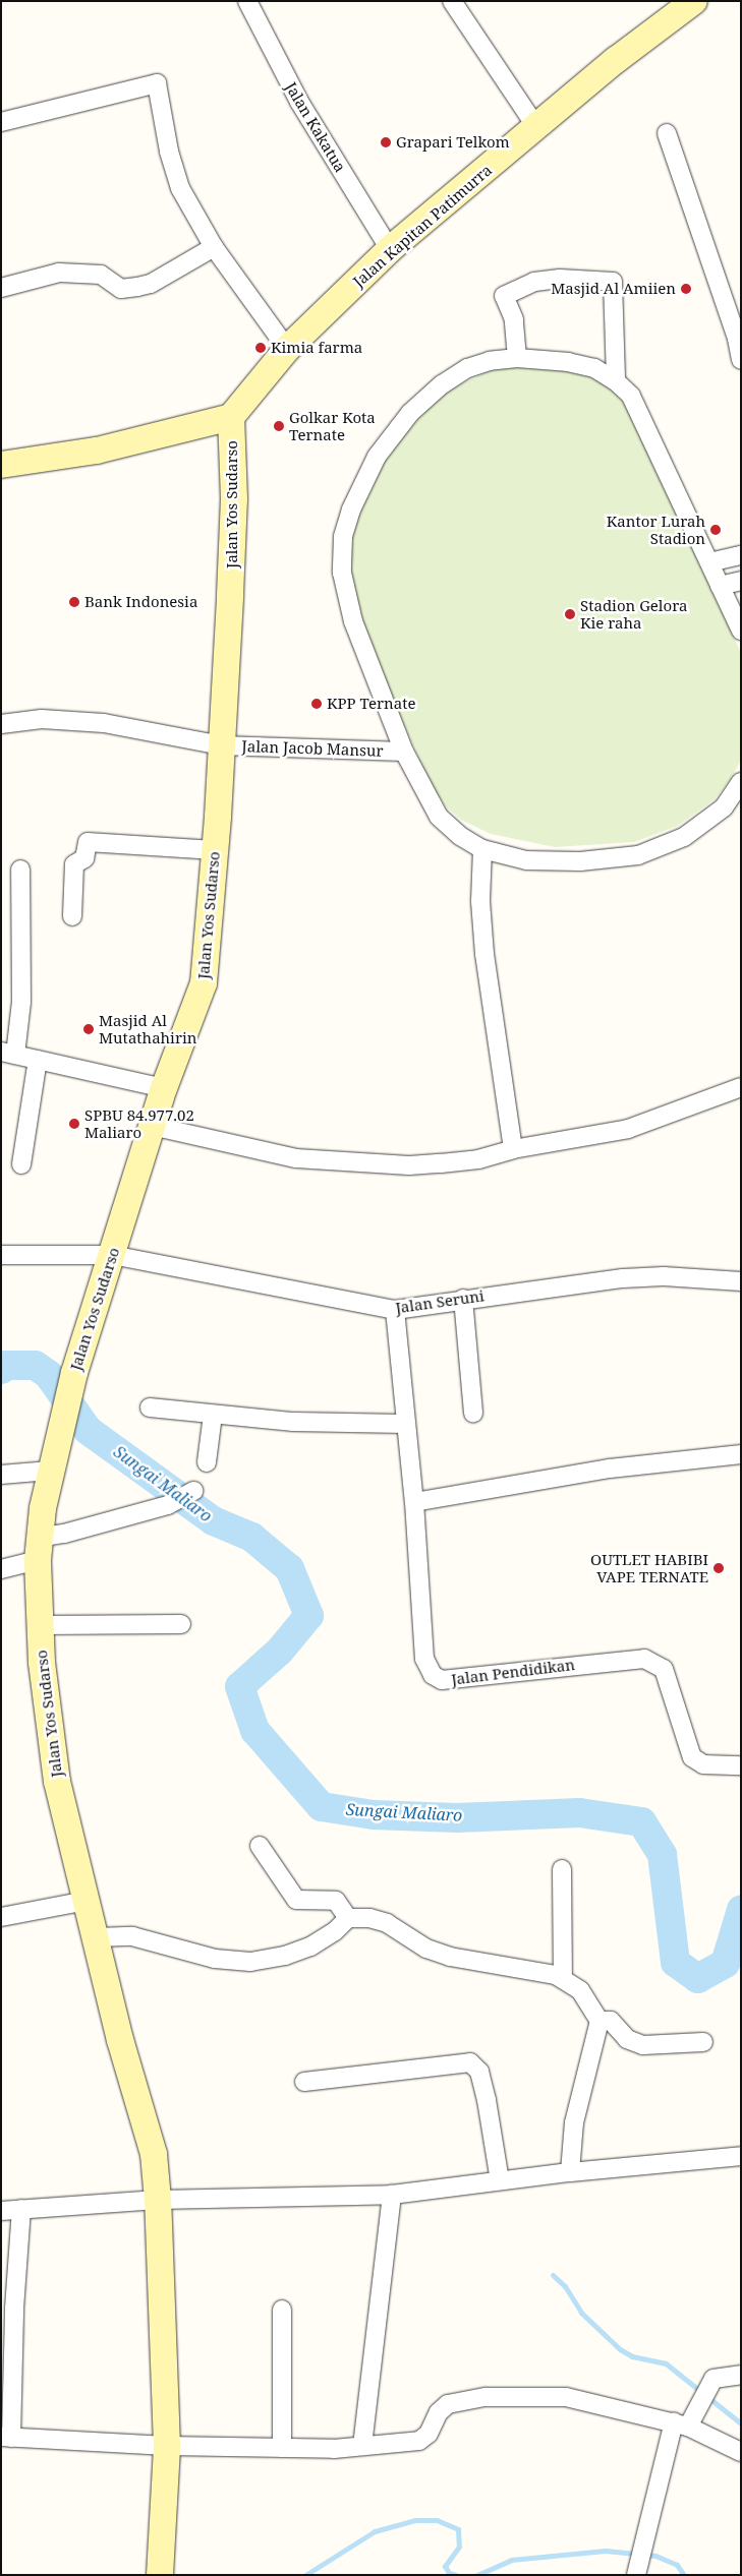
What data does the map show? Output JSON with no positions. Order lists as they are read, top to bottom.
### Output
{
  "streets": {
    "street": [
      "Jalan Kakatua",
      "Jalan Kapitan Patimurra",
      "Jalan Yos Sudarso",
      "Jalan Jacob Mansur",
      "Jalan Seruni",
      "Jalan Pendidikan"
    ]
  },
  "crossings": [
    ["Jalan Kakatua", "Jalan Kapitan Patimurra"],
    ["Jalan Kapitan Patimurra", "Jalan Yos Sudarso"],
    ["Jalan Yos Sudarso", "Jalan Jacob Mansur"],
    ["Jalan Yos Sudarso", "Jalan Seruni"],
    ["Jalan Seruni", "Jalan Pendidikan"]
  ],
  "water": ["Sungai Maliaro"],
  "places": [
    "Grapari Telkom",
    "Masjid Al Amiien",
    "Kimia farma",
    "Golkar Kota Ternate",
    "Kantor Lurah Stadion",
    "Bank Indonesia",
    "Stadion Gelora Kie raha",
    "KPP Ternate",
    "Masjid Al Mutathahirin",
    "SPBU 84.977.02 Maliaro",
    "OUTLET HABIBI VAPE TERNATE"
  ]
}
